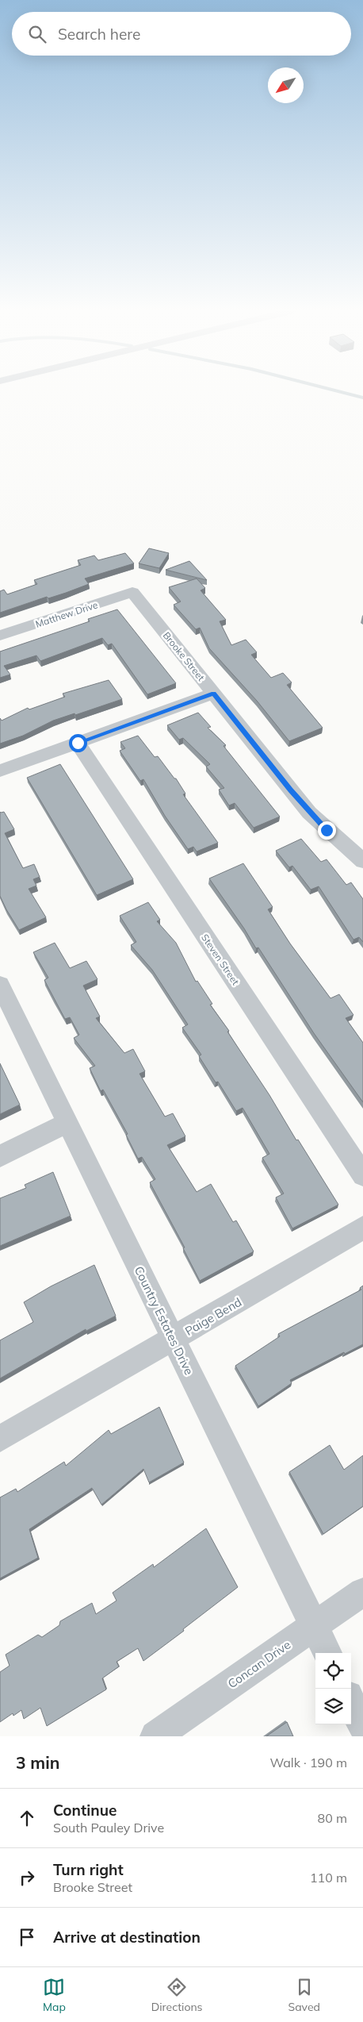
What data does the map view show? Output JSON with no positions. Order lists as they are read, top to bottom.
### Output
{
  "streets": {
    "street": [
      "Matthew Drive",
      "Brooke Street",
      "Steven Street",
      "Paige Bend",
      "Country Estates Drive",
      "Concan Drive"
    ]
  },
  "crossings": [
    ["Matthew Drive", "Brooke Street"],
    ["Paige Bend", "Country Estates Drive"],
    ["Country Estates Drive", "Concan Drive"]
  ],
  "north": "bottom left",
  "page": {
    "search": "Search here",
    "heading": ["3 min", "Walk · 190 m"],
    "list": [
      ["Continue", "South Pauley Drive", "80 m"],
      ["Turn right", "Brooke Street", "110 m"],
      "Arrive at destination"
    ],
    "nav": ["Map", "Directions", "Saved"]
  }
}
